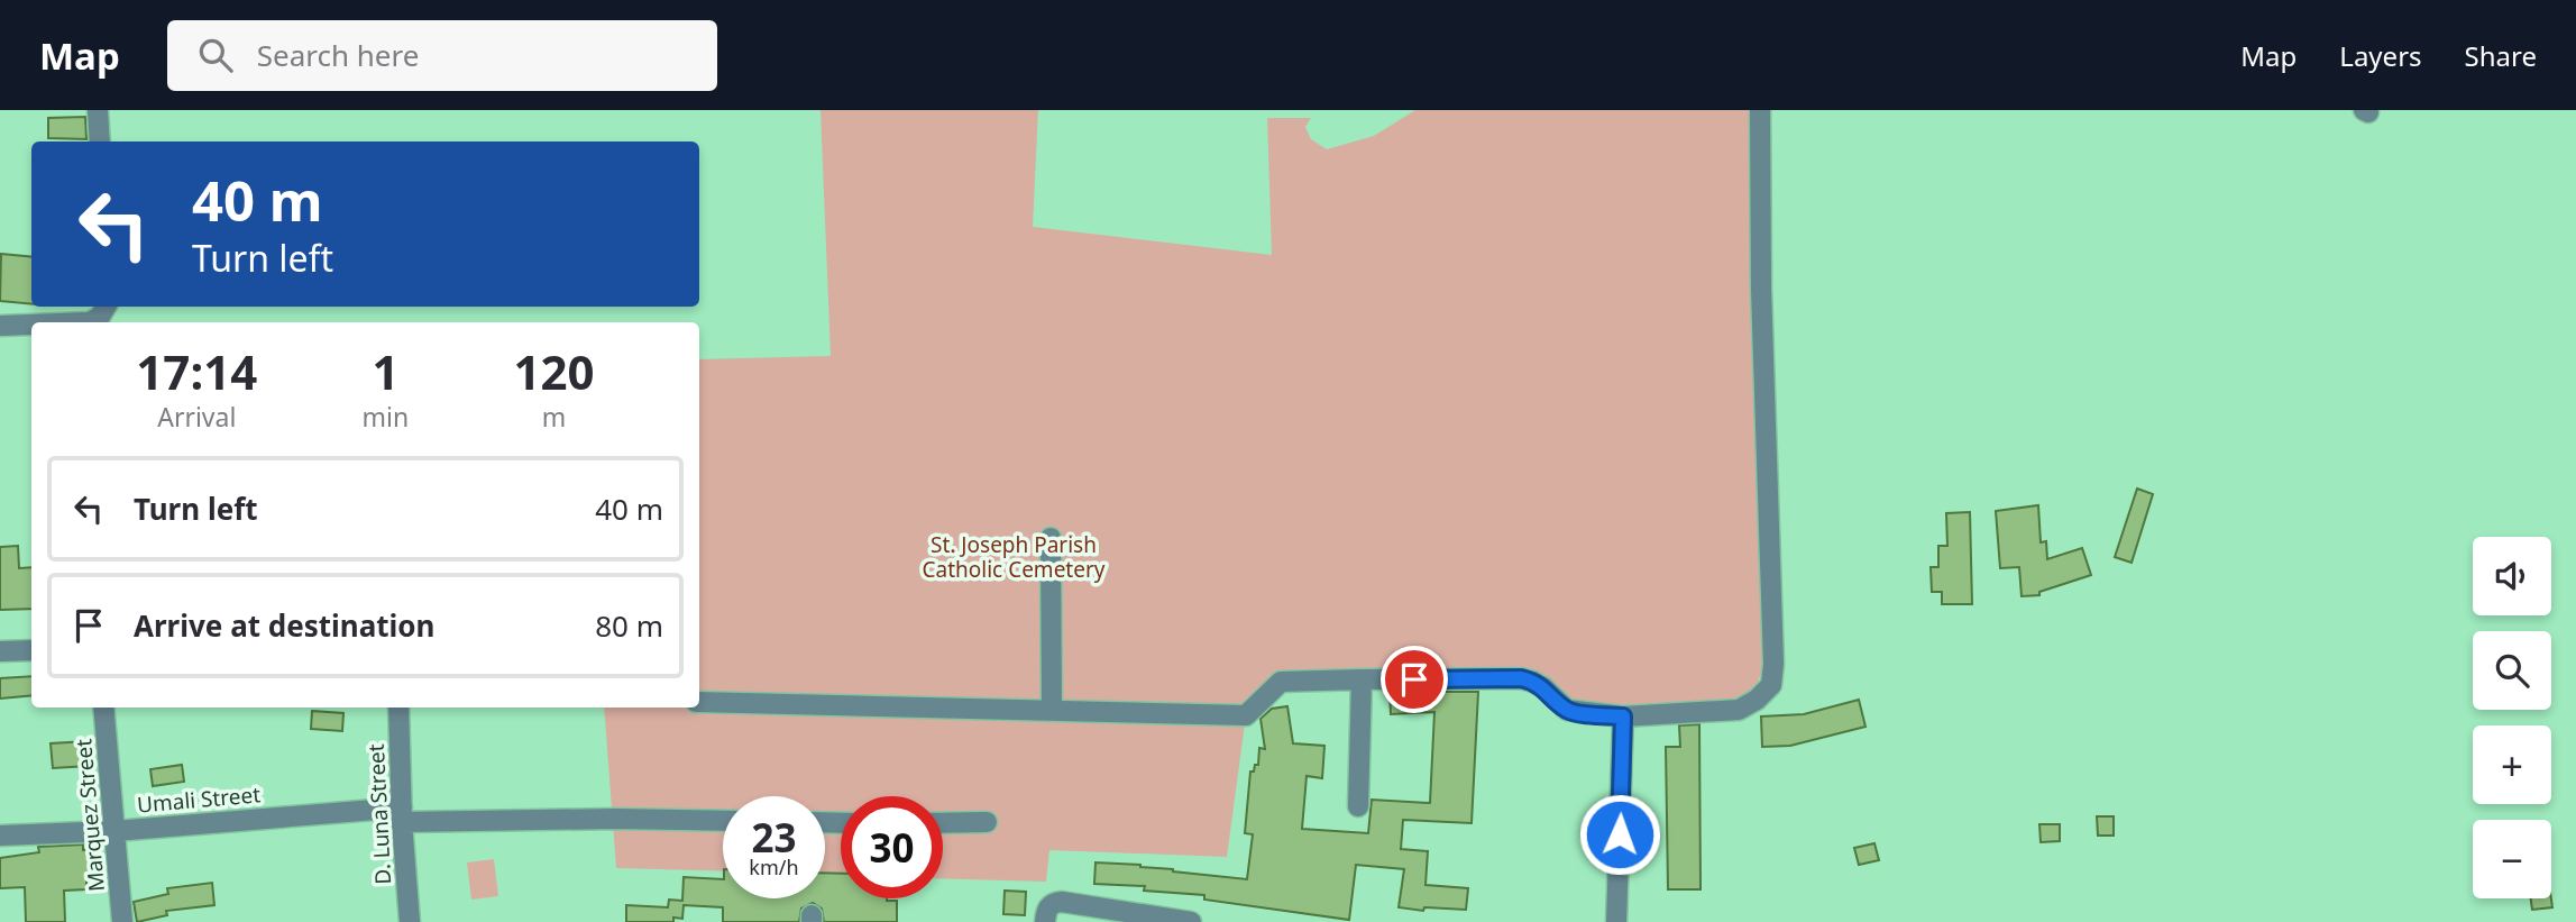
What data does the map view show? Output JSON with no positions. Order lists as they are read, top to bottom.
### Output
{
  "streets": {
    "street": ["Umali Street", "D. Luna Street", "Marquez Street"]
  },
  "crossings": [
    ["Umali Street", "D. Luna Street"],
    ["Umali Street", "Marquez Street"]
  ],
  "parks": ["St. Joseph Parish Catholic Cemetery"],
  "page": {
    "header": "Map",
    "search": "Search here",
    "nav": ["Map", "Layers", "Share"],
    "turn": ["40 m", "Turn left"],
    "eta": [
      "17:14",
      "Arrival",
      "1",
      "min",
      "120",
      "m"
    ],
    "list": [
      {
        "name": "Turn left",
        "value": "40 m"
      },
      {
        "name": "Arrive at destination",
        "value": "80 m"
      }
    ],
    "map_buttons": ["+", "−"],
    "speed": "23 km/h",
    "limit": "30"
  }
}
